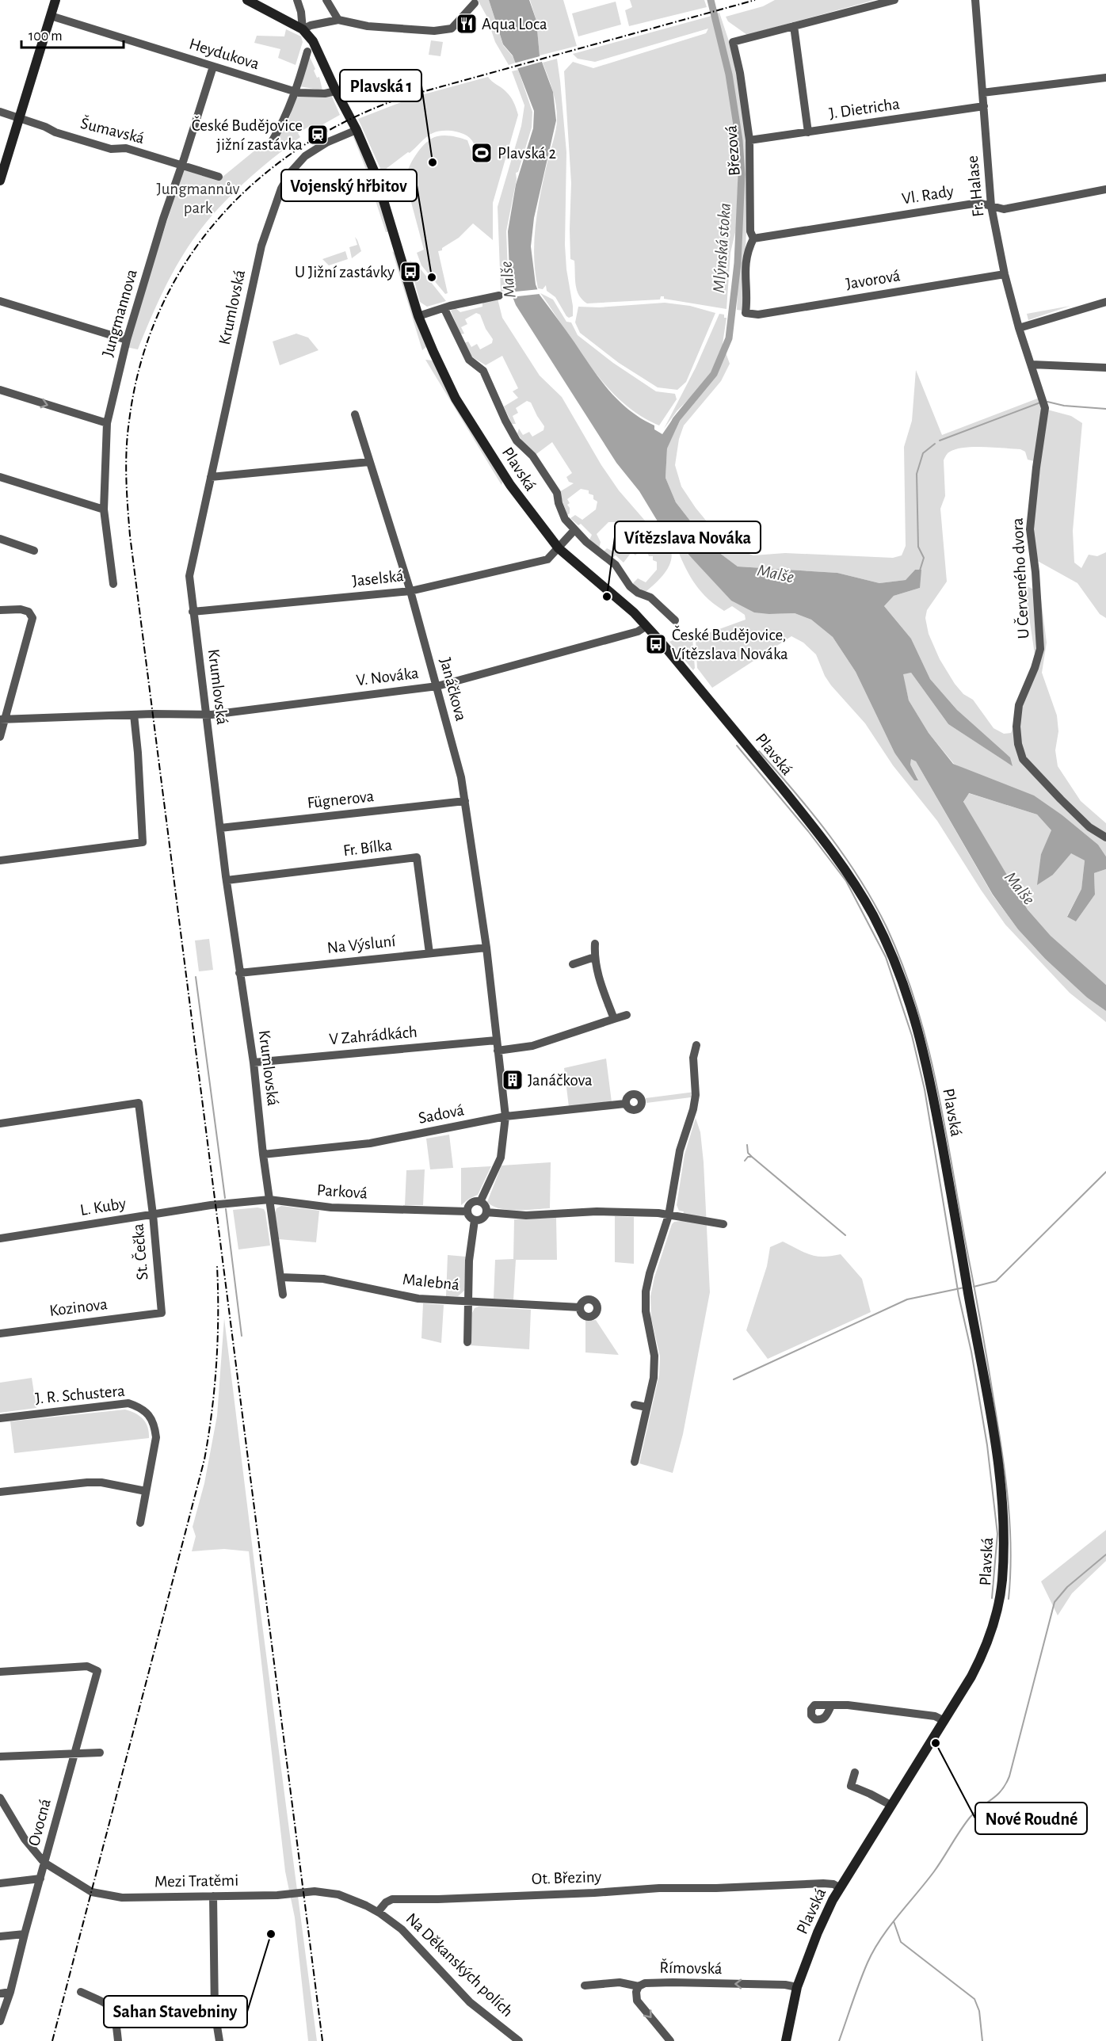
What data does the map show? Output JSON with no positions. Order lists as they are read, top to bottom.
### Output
{
  "streets": {
    "street": [
      "Heydukova",
      "J. Dietricha",
      "Šumavská",
      "Březová",
      "Fr. Halase",
      "Vl. Rady",
      "Javorová",
      "Krumlovská",
      "Jungmannova",
      "Plavská",
      "Jaselská",
      "U Červeného dvora",
      "V. Nováka",
      "Janáčkova",
      "Fügnerova",
      "Fr. Bílka",
      "Na Výsluní",
      "V Zahrádkách",
      "Sadová",
      "Parková",
      "L. Kuby",
      "St. Čečka",
      "Malebná",
      "Kozinova",
      "J. R. Schustera",
      "Ovocná",
      "Ot. Březiny",
      "Mezi Tratěmi",
      "Na Děkanských polích",
      "Římovská"
    ]
  },
  "crossings": [
    ["Heydukova", "Jungmannova"],
    ["Heydukova", "Plavská"],
    ["J. Dietricha", "Březová"],
    ["J. Dietricha", "Fr. Halase"],
    ["Šumavská", "Jungmannova"],
    ["Březová", "Vl. Rady"],
    ["Březová", "Javorová"],
    ["Fr. Halase", "Vl. Rady"],
    ["Fr. Halase", "Javorová"],
    ["Fr. Halase", "U Červeného dvora"],
    ["Krumlovská", "Plavská"],
    ["Krumlovská", "Jaselská"],
    ["Krumlovská", "V. Nováka"],
    ["Krumlovská", "Fügnerova"],
    ["Krumlovská", "Fr. Bílka"],
    ["Krumlovská", "Na Výsluní"],
    ["Krumlovská", "V Zahrádkách"],
    ["Krumlovská", "Sadová"],
    ["Krumlovská", "Parková"],
    ["Krumlovská", "Malebná"],
    ["Plavská", "Jaselská"],
    ["Plavská", "V. Nováka"],
    ["Plavská", "Ot. Březiny"],
    ["Plavská", "Římovská"],
    ["Jaselská", "Janáčkova"],
    ["V. Nováka", "Janáčkova"],
    ["Janáčkova", "Fügnerova"],
    ["Janáčkova", "Na Výsluní"],
    ["Janáčkova", "V Zahrádkách"],
    ["Janáčkova", "Sadová"],
    ["Janáčkova", "Parková"],
    ["Fr. Bílka", "Na Výsluní"],
    ["Parková", "L. Kuby"],
    ["L. Kuby", "St. Čečka"],
    ["St. Čečka", "Kozinova"],
    ["Ovocná", "Mezi Tratěmi"],
    ["Ot. Březiny", "Mezi Tratěmi"],
    ["Ot. Březiny", "Na Děkanských polích"],
    ["Mezi Tratěmi", "Na Děkanských polích"]
  ],
  "one_way": ["Římovská"],
  "water": ["Mlýnská stoka", "Malše"],
  "parks": ["Jungmannův park"],
  "places": {
    "restaurant": ["Aqua Loca"],
    "station": ["České Budějovice jižní zastávka"],
    "sports": ["Plavská 2"],
    "other": [
      "Plavská 1",
      "Vojenský hřbitov",
      "Vítězslava Nováka",
      "Nové Roudné",
      "Sahan Stavebniny"
    ],
    "bus stop": ["U Jižní zastávky", "České Budějovice, Vítězslava Nováka"],
    "building": ["Janáčkova"]
  },
  "scale_bar": "100 m"
}
